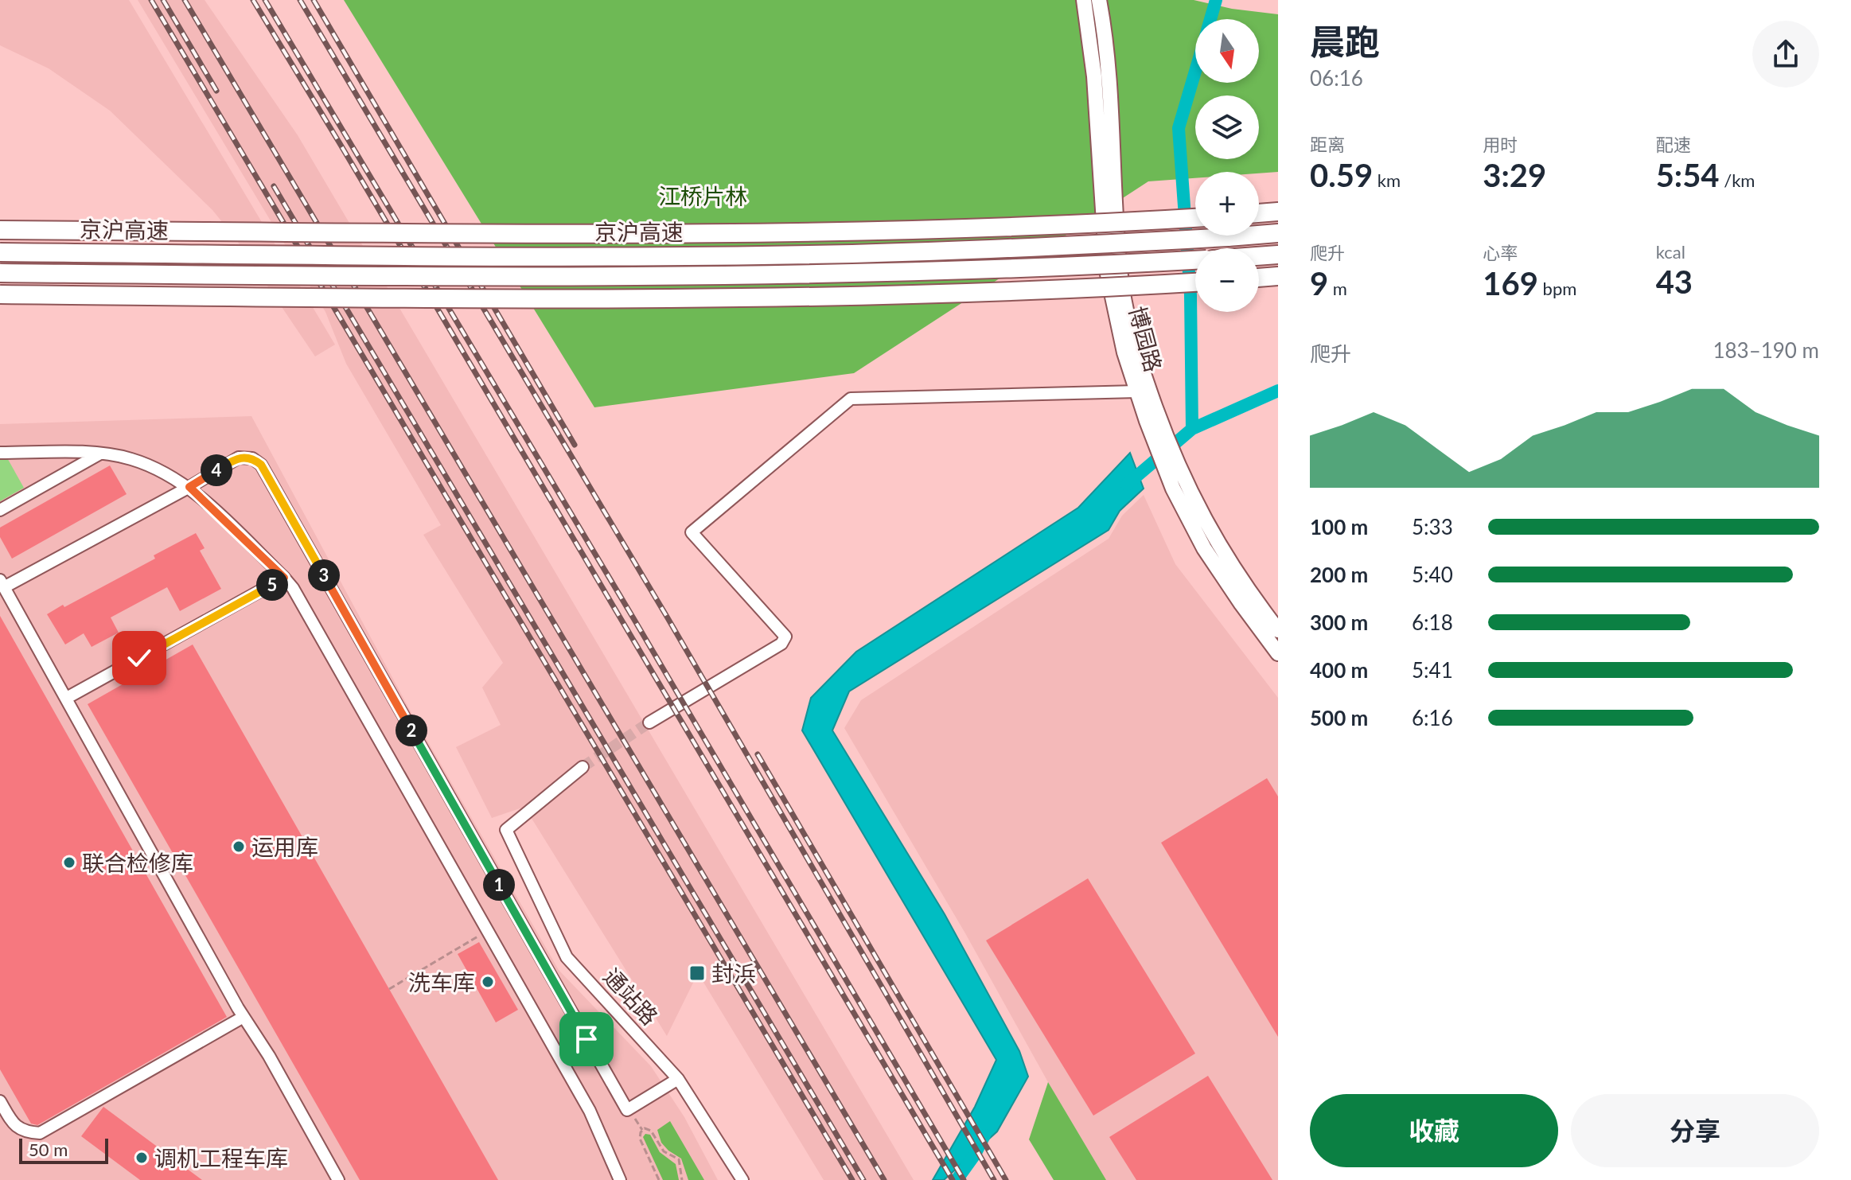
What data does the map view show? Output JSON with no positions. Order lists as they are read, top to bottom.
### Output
{
  "streets": {
    "highway": ["京沪高速"],
    "main road": ["博园路"],
    "street": ["通站路"]
  },
  "parks": ["江桥片林"],
  "places": {
    "other": [
      "运用库",
      "联合检修库",
      "洗车库",
      "调机工程车库"
    ],
    "transit": ["封浜"]
  },
  "scale_bar": "50 m",
  "north": "bottom",
  "page": {
    "heading": ["晨跑", "06:16"],
    "map_buttons": ["+", "−"],
    "stats": [
      ["距离", "0.59 km"],
      ["用时", "3:29"],
      ["配速", "5:54 /km"],
      ["爬升", "9 m"],
      ["心率", "169 bpm"],
      ["kcal", "43"]
    ],
    "chart": ["爬升", "183–190 m"],
    "pins": [
      "4",
      "3",
      "5",
      "2",
      "1"
    ],
    "list": [
      {
        "name": "100 m",
        "note": "5:33"
      },
      {
        "name": "200 m",
        "note": "5:40"
      },
      {
        "name": "300 m",
        "note": "6:18"
      },
      {
        "name": "400 m",
        "note": "5:41"
      },
      {
        "name": "500 m",
        "note": "6:16"
      }
    ],
    "buttons": ["收藏", "分享"],
    "scale": "50 m"
  }
}
